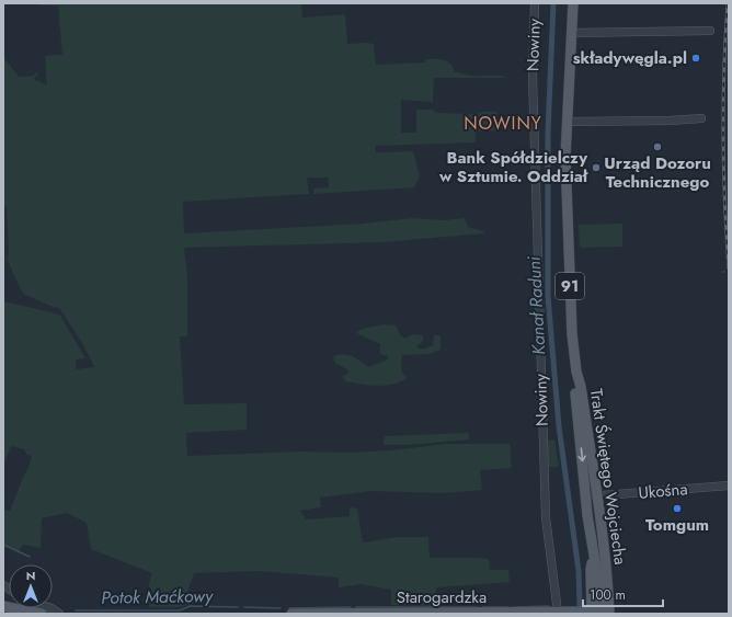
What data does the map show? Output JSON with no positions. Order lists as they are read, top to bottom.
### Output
{
  "streets": {
    "main road": ["91", "Trakt Świętego Wojciecha", "Starogardzka"],
    "street": ["Nowiny", "Ukośna"]
  },
  "crossings": [
    ["Nowiny", "Starogardzka"],
    ["Trakt Świętego Wojciecha", "Ukośna"],
    ["Trakt Świętego Wojciecha", "Starogardzka"]
  ],
  "districts": ["NOWINY"],
  "water": ["Kanał Raduni", "Potok Maćkowy"],
  "places": [
    "składywęgla.pl",
    "Urząd Dozoru Technicznego",
    "Bank Spółdzielczy w Sztumie. Oddział",
    "Tomgum"
  ],
  "scale_bar": "100 m",
  "north": "top"
}
